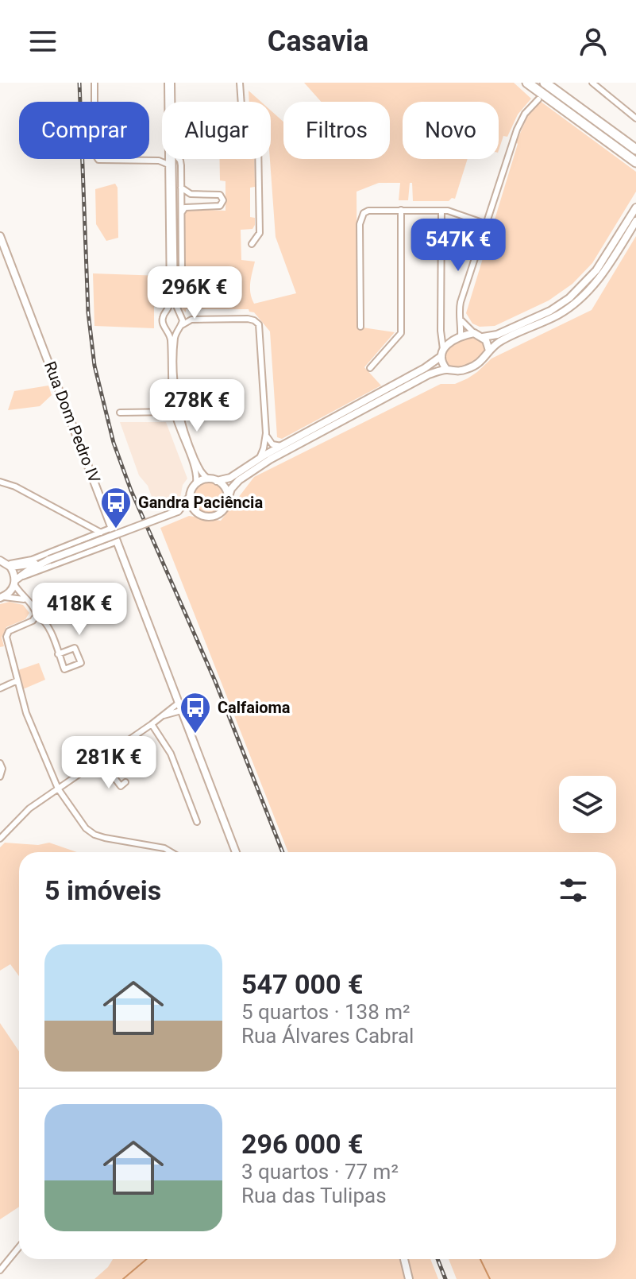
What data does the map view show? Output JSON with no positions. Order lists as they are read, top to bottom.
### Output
{
  "streets": {
    "main road": ["Rua Dom Pedro IV"]
  },
  "places": {
    "bus stop": ["Gandra Paciência", "Calfaioma"]
  },
  "page": {
    "header": "Casavia",
    "chip": [
      "Comprar",
      "Alugar",
      "Filtros",
      "Novo"
    ],
    "price": [
      "547K €",
      "296K €",
      "278K €",
      "418K €",
      "281K €"
    ],
    "heading": "5 imóveis",
    "list": [
      {
        "name": "547 000 €",
        "note": "5 quartos · 138 m² · Rua Álvares Cabral"
      },
      {
        "name": "296 000 €",
        "note": "3 quartos · 77 m² · Rua das Tulipas"
      }
    ]
  }
}
